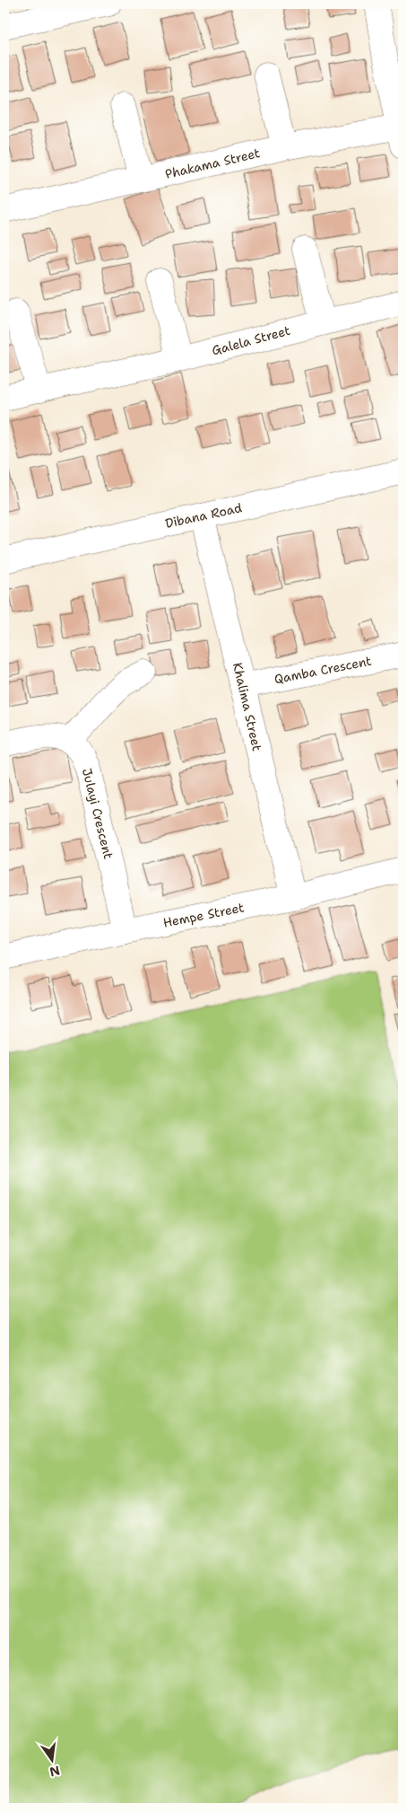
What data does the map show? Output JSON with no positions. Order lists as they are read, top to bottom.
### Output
{
  "streets": {
    "street": [
      "Phakama Street",
      "Galela Street",
      "Dibana Road",
      "Qamba Crescent",
      "Khalima Street",
      "Julayi Crescent",
      "Hempe Street"
    ]
  },
  "crossings": [
    ["Dibana Road", "Khalima Street"],
    ["Qamba Crescent", "Khalima Street"],
    ["Khalima Street", "Hempe Street"],
    ["Julayi Crescent", "Hempe Street"]
  ],
  "north": "bottom"
}
